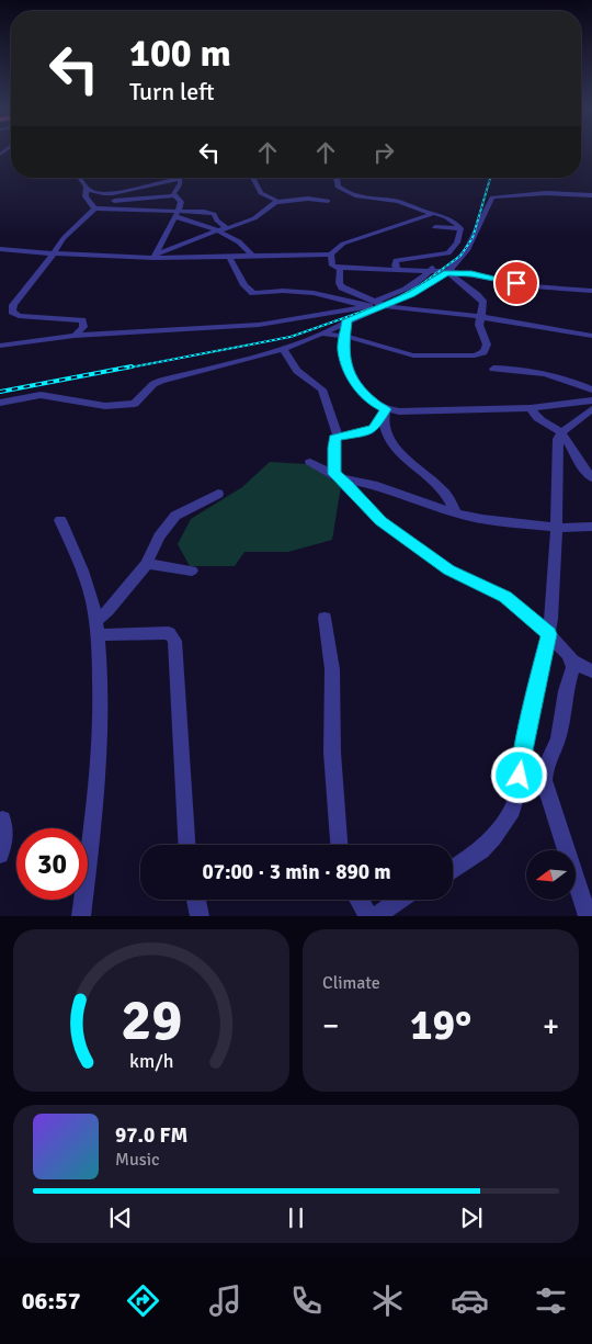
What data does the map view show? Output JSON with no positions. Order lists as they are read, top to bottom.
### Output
{
  "north": "left",
  "page": {
    "turn": ["100 m", "Turn left"],
    "limit": "30",
    "trip": "07:00 · 3 min · 890 m",
    "tile": "Climate",
    "heat": ["−", "19°", "+"],
    "song": ["97.0 FM", "Music"],
    "tabs": "06:57",
    "gauge": ["29", "km/h"]
  }
}
